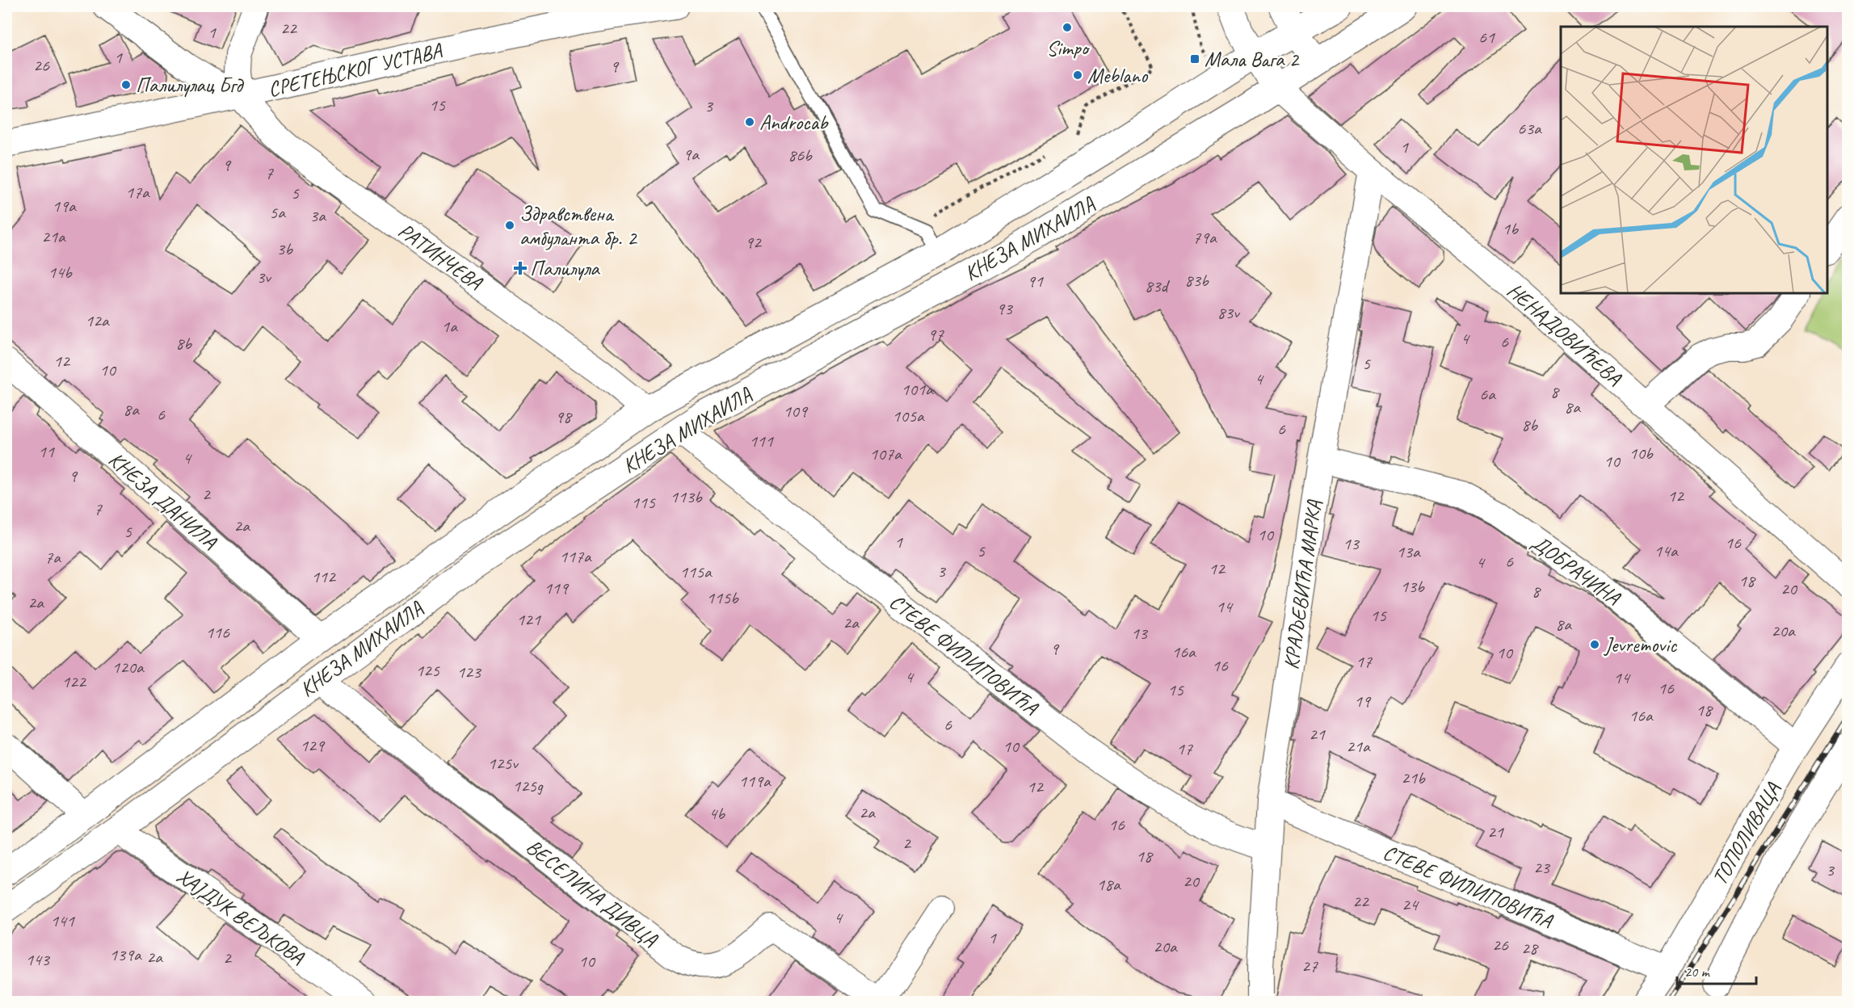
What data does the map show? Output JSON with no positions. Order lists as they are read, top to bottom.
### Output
{
  "streets": {
    "main road": ["КНЕЗА МИХАИЛА"],
    "street": [
      "СРЕТЕЊСКОГ УСТАВА",
      "РАТИНЧЕВА",
      "НЕНАДОВИЋЕВА",
      "КНЕЗА ДАНИЛА",
      "ДОБРАЧИНА",
      "КРАЉЕВИЋА МАРКА",
      "СТЕВЕ ФИЛИПОВИЋА",
      "ТОПОЛИВАЦА",
      "ВЕСЕЛИНА ДИВЦА",
      "ХАЈДУК ВЕЉКОВА"
    ]
  },
  "crossings": [
    ["СРЕТЕЊСКОГ УСТАВА", "РАТИНЧЕВА"],
    ["КНЕЗА МИХАИЛА", "РАТИНЧЕВА"],
    ["КНЕЗА МИХАИЛА", "НЕНАДОВИЋЕВА"],
    ["КНЕЗА МИХАИЛА", "КНЕЗА ДАНИЛА"],
    ["КНЕЗА МИХАИЛА", "СТЕВЕ ФИЛИПОВИЋА"],
    ["КНЕЗА МИХАИЛА", "ВЕСЕЛИНА ДИВЦА"],
    ["КНЕЗА МИХАИЛА", "ХАЈДУК ВЕЉКОВА"],
    ["НЕНАДОВИЋЕВА", "КРАЉЕВИЋА МАРКА"],
    ["ДОБРАЧИНА", "КРАЉЕВИЋА МАРКА"],
    ["ДОБРАЧИНА", "ТОПОЛИВАЦА"],
    ["КРАЉЕВИЋА МАРКА", "СТЕВЕ ФИЛИПОВИЋА"],
    ["СТЕВЕ ФИЛИПОВИЋА", "ТОПОЛИВАЦА"]
  ],
  "places": {
    "other": [
      "Simpo",
      "Meblano",
      "Палилулац Бгд",
      "Androcab",
      "Здравствена амбуланта бр. 2",
      "Jevremovic"
    ],
    "transit": ["Мала Вага 2"],
    "health": ["Палилула"]
  },
  "house_numbers": [
    "22",
    "1",
    "61",
    "1",
    "26",
    "9",
    "15",
    "3",
    "63a",
    "1",
    "9a",
    "86b",
    "9",
    "7",
    "17a",
    "5",
    "19a",
    "5a",
    "3a",
    "1b",
    "21a",
    "79a",
    "92",
    "3b",
    "14b",
    "3v",
    "83b",
    "91",
    "83d",
    "93",
    "83v",
    "12a",
    "1a",
    "97",
    "4",
    "6",
    "8b",
    "12",
    "5",
    "10",
    "4",
    "101a",
    "8",
    "6a",
    "8a",
    "8a",
    "109",
    "6",
    "105a",
    "98",
    "8b",
    "6",
    "111",
    "11",
    "10b",
    "107a",
    "4",
    "10",
    "9",
    "2",
    "12",
    "113b",
    "115",
    "7",
    "2a",
    "5",
    "10",
    "1",
    "16",
    "13",
    "5",
    "14a",
    "13a",
    "117a",
    "7a",
    "6",
    "4",
    "12",
    "3",
    "115a",
    "112",
    "18",
    "13b",
    "119",
    "20",
    "8",
    "115b",
    "2a",
    "14",
    "15",
    "121",
    "2a",
    "8a",
    "20a",
    "116",
    "13",
    "9",
    "16a",
    "10",
    "17",
    "16",
    "120a",
    "125",
    "123",
    "4",
    "14",
    "122",
    "16",
    "15",
    "19",
    "18",
    "16a",
    "6",
    "21",
    "129",
    "10",
    "21a",
    "17",
    "125v",
    "21b",
    "119a",
    "125g",
    "12",
    "2a",
    "4b",
    "16",
    "21",
    "2",
    "18",
    "23",
    "3",
    "20",
    "18a",
    "22",
    "24",
    "4",
    "141",
    "1",
    "26",
    "20a",
    "28",
    "139a",
    "2a",
    "2",
    "143",
    "10",
    "27"
  ],
  "scale_bar": "20 m"
}
